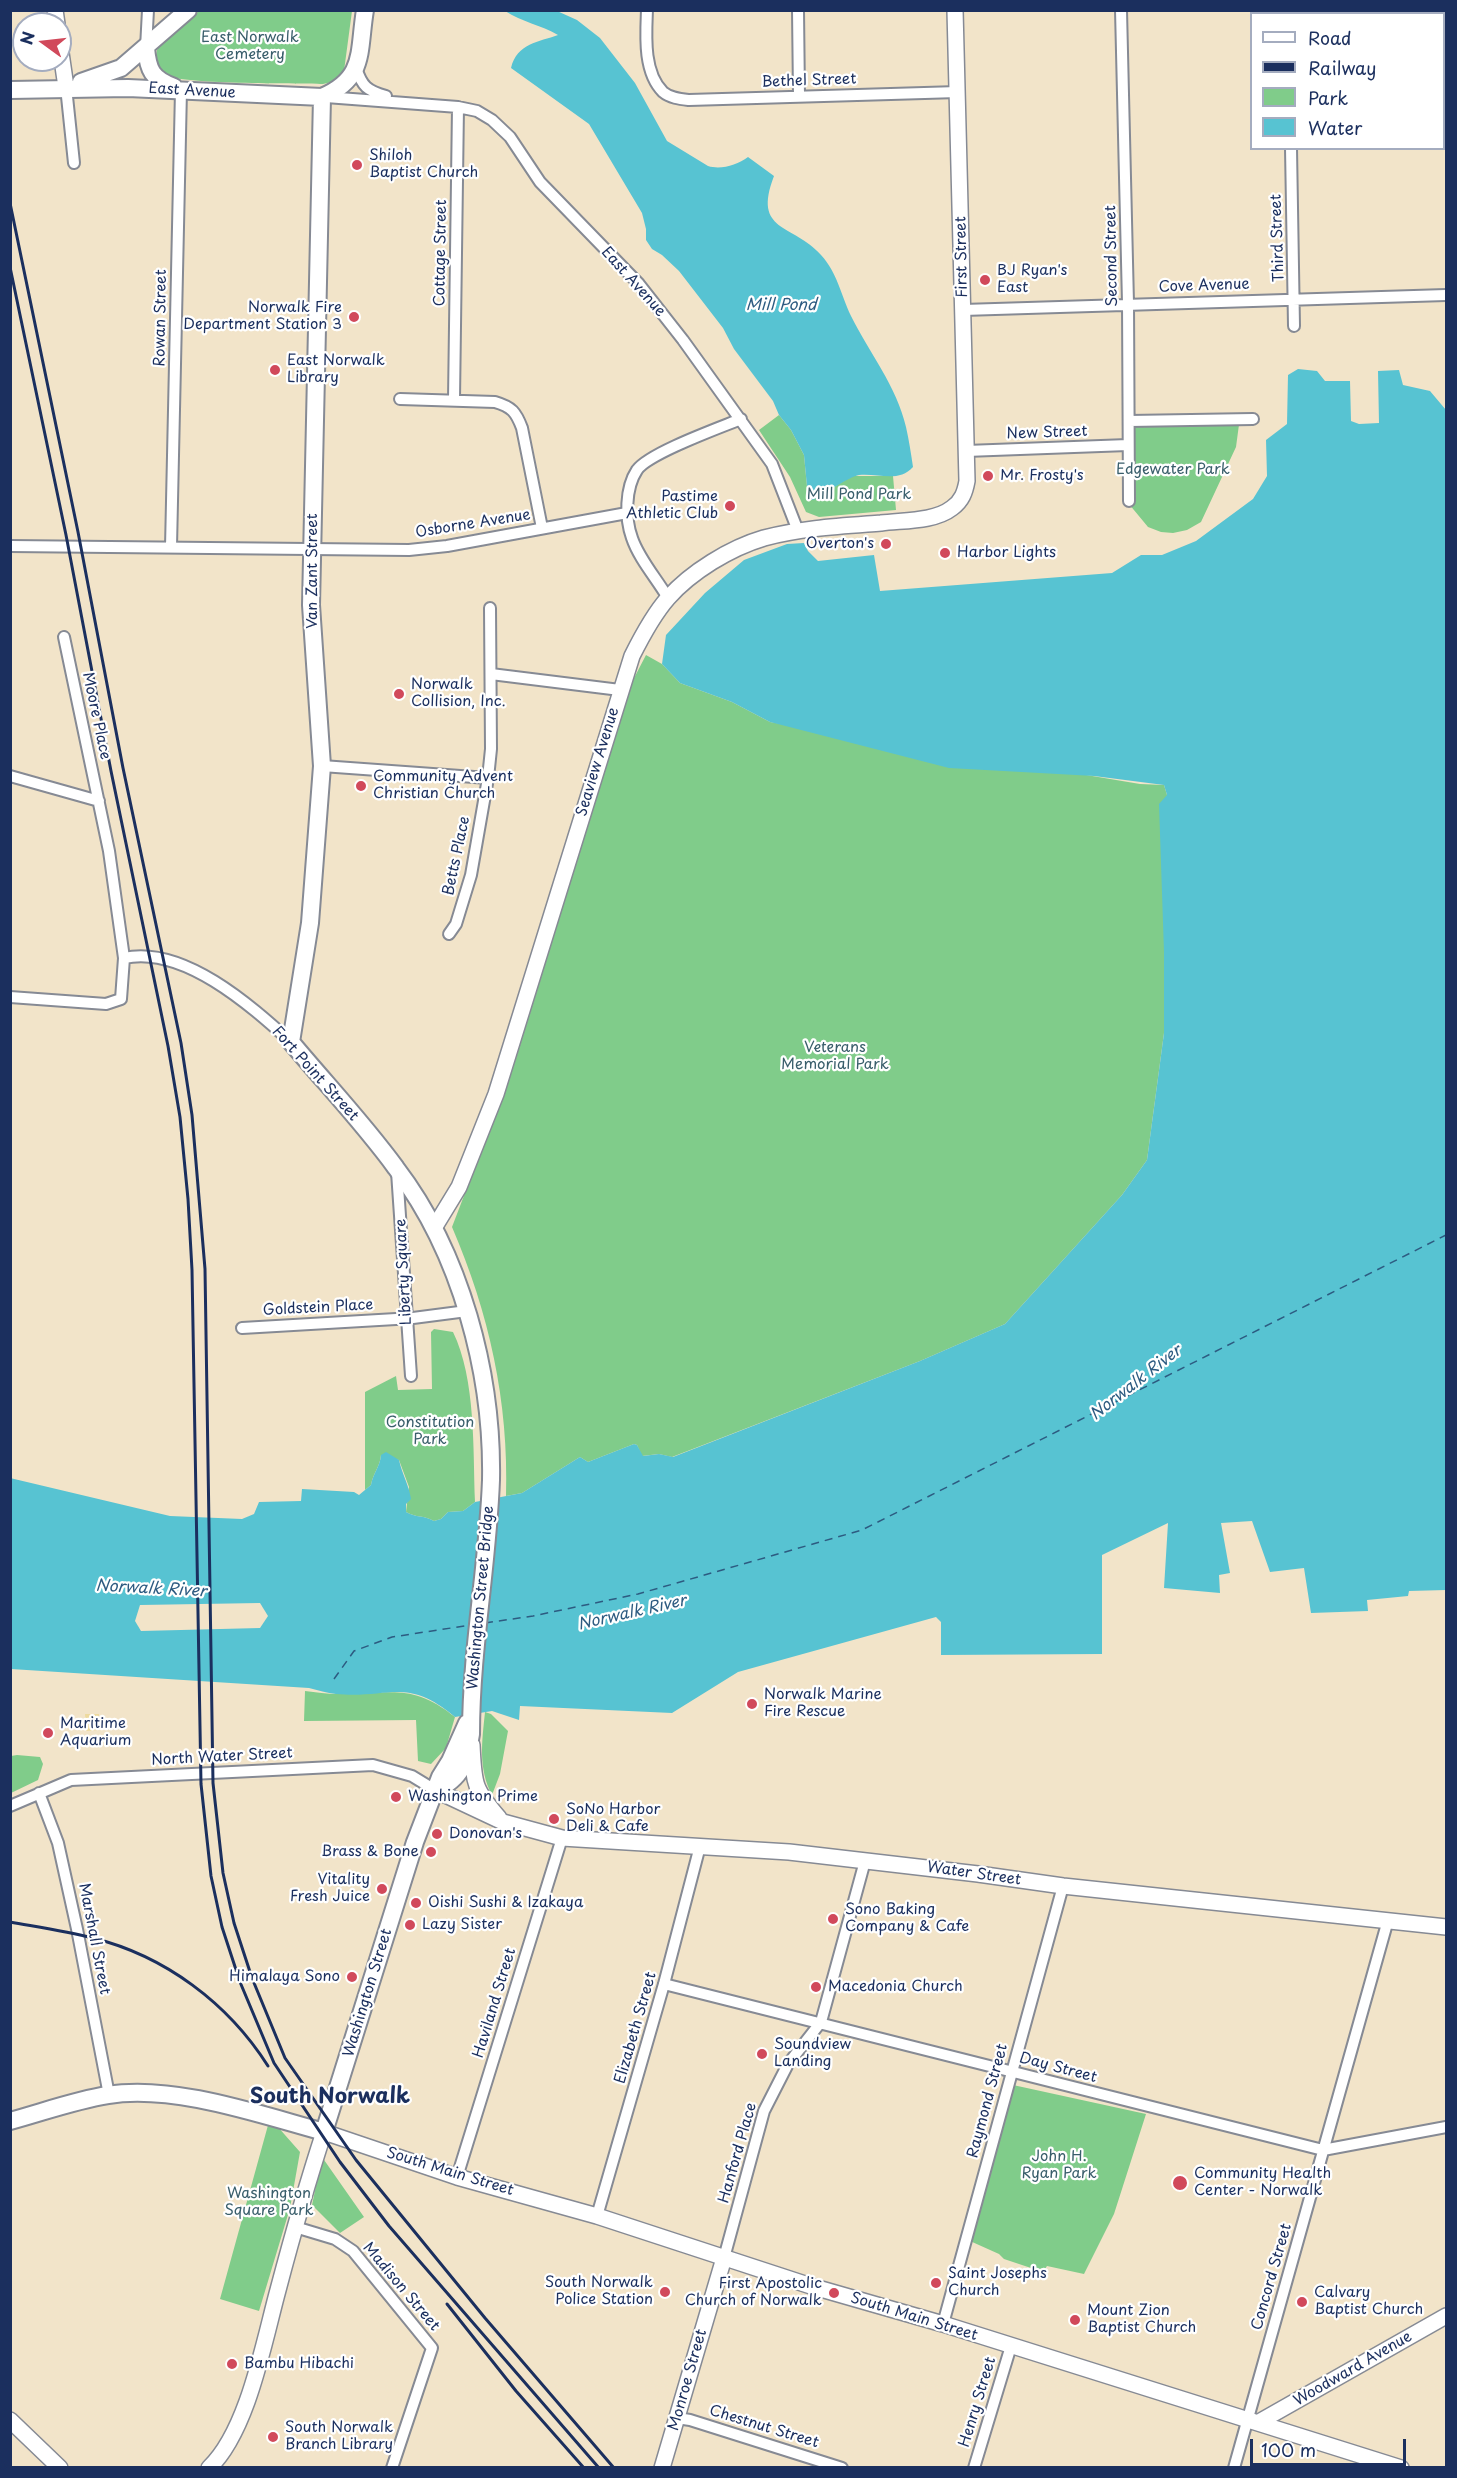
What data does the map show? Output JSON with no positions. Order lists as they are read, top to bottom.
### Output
{
  "streets": {
    "main road": [
      "East Avenue",
      "First Street",
      "Van Zant Street",
      "Seaview Avenue",
      "Fort Point Street",
      "Washington Street Bridge",
      "Water Street",
      "Washington Street",
      "South Main Street",
      "Woodward Avenue",
      "Monroe Street"
    ],
    "street": [
      "Bethel Street",
      "Third Street",
      "Cottage Street",
      "Second Street",
      "Cove Avenue",
      "Rowan Street",
      "New Street",
      "Osborne Avenue",
      "Moore Place",
      "Betts Place",
      "Liberty Square",
      "Goldstein Place",
      "North Water Street",
      "Marshall Street",
      "Haviland Street",
      "Elizabeth Street",
      "Day Street",
      "Raymond Street",
      "Hanford Place",
      "Concord Street",
      "Madison Street",
      "Henry Street",
      "Chestnut Street"
    ]
  },
  "crossings": [
    ["Bethel Street", "First Street"],
    ["East Avenue", "Cottage Street"],
    ["East Avenue", "Rowan Street"],
    ["East Avenue", "Van Zant Street"],
    ["East Avenue", "Seaview Avenue"],
    ["Third Street", "Cove Avenue"],
    ["Second Street", "Cove Avenue"],
    ["Second Street", "New Street"],
    ["First Street", "Cove Avenue"],
    ["First Street", "New Street"],
    ["First Street", "Seaview Avenue"],
    ["Rowan Street", "Osborne Avenue"],
    ["Osborne Avenue", "Van Zant Street"],
    ["Van Zant Street", "Fort Point Street"],
    ["Seaview Avenue", "Fort Point Street"],
    ["Fort Point Street", "Liberty Square"],
    ["Liberty Square", "Goldstein Place"],
    ["Goldstein Place", "Washington Street Bridge"],
    ["Washington Street Bridge", "Washington Street"],
    ["North Water Street", "Water Street"],
    ["North Water Street", "Marshall Street"],
    ["North Water Street", "Washington Street"],
    ["Water Street", "Washington Street"],
    ["Water Street", "Haviland Street"],
    ["Water Street", "Elizabeth Street"],
    ["Water Street", "Raymond Street"],
    ["Water Street", "Hanford Place"],
    ["Water Street", "Concord Street"],
    ["Washington Street", "South Main Street"],
    ["Washington Street", "Madison Street"],
    ["Haviland Street", "South Main Street"],
    ["Elizabeth Street", "Day Street"],
    ["Elizabeth Street", "South Main Street"],
    ["Day Street", "Raymond Street"],
    ["Day Street", "Hanford Place"],
    ["Day Street", "Concord Street"],
    ["Raymond Street", "South Main Street"],
    ["Hanford Place", "South Main Street"],
    ["Hanford Place", "Monroe Street"],
    ["South Main Street", "Concord Street"],
    ["South Main Street", "Woodward Avenue"],
    ["South Main Street", "Monroe Street"],
    ["South Main Street", "Henry Street"],
    ["Concord Street", "Woodward Avenue"],
    ["Monroe Street", "Chestnut Street"]
  ],
  "districts": ["South Norwalk"],
  "water": ["Mill Pond", "Norwalk River"],
  "parks": [
    "East Norwalk Cemetery",
    "Edgewater Park",
    "Mill Pond Park",
    "Veterans Memorial Park",
    "Constitution Park",
    "John H. Ryan Park",
    "Washington Square Park"
  ],
  "places": [
    "Shiloh Baptist Church",
    "BJ Ryan's East",
    "Norwalk Fire Department Station 3",
    "East Norwalk Library",
    "Mr. Frosty's",
    "Pastime Athletic Club",
    "Overton's",
    "Harbor Lights",
    "Norwalk Collision, Inc.",
    "Community Advent Christian Church",
    "Norwalk Marine Fire Rescue",
    "Maritime Aquarium",
    "Washington Prime",
    "SoNo Harbor Deli & Cafe",
    "Donovan's",
    "Brass & Bone",
    "Vitality Fresh Juice",
    "Oishi Sushi & Izakaya",
    "Sono Baking Company & Cafe",
    "Lazy Sister",
    "Himalaya Sono",
    "Macedonia Church",
    "Soundview Landing",
    "Community Health Center - Norwalk",
    "Saint Josephs Church",
    "South Norwalk Police Station",
    "First Apostolic Church of Norwalk",
    "Calvary Baptist Church",
    "Mount Zion Baptist Church",
    "Bambu Hibachi",
    "South Norwalk Branch Library"
  ],
  "legend": [
    "Road",
    "Railway",
    "Park",
    "Water"
  ],
  "scale_bar": "100 m",
  "north": "left"
}
